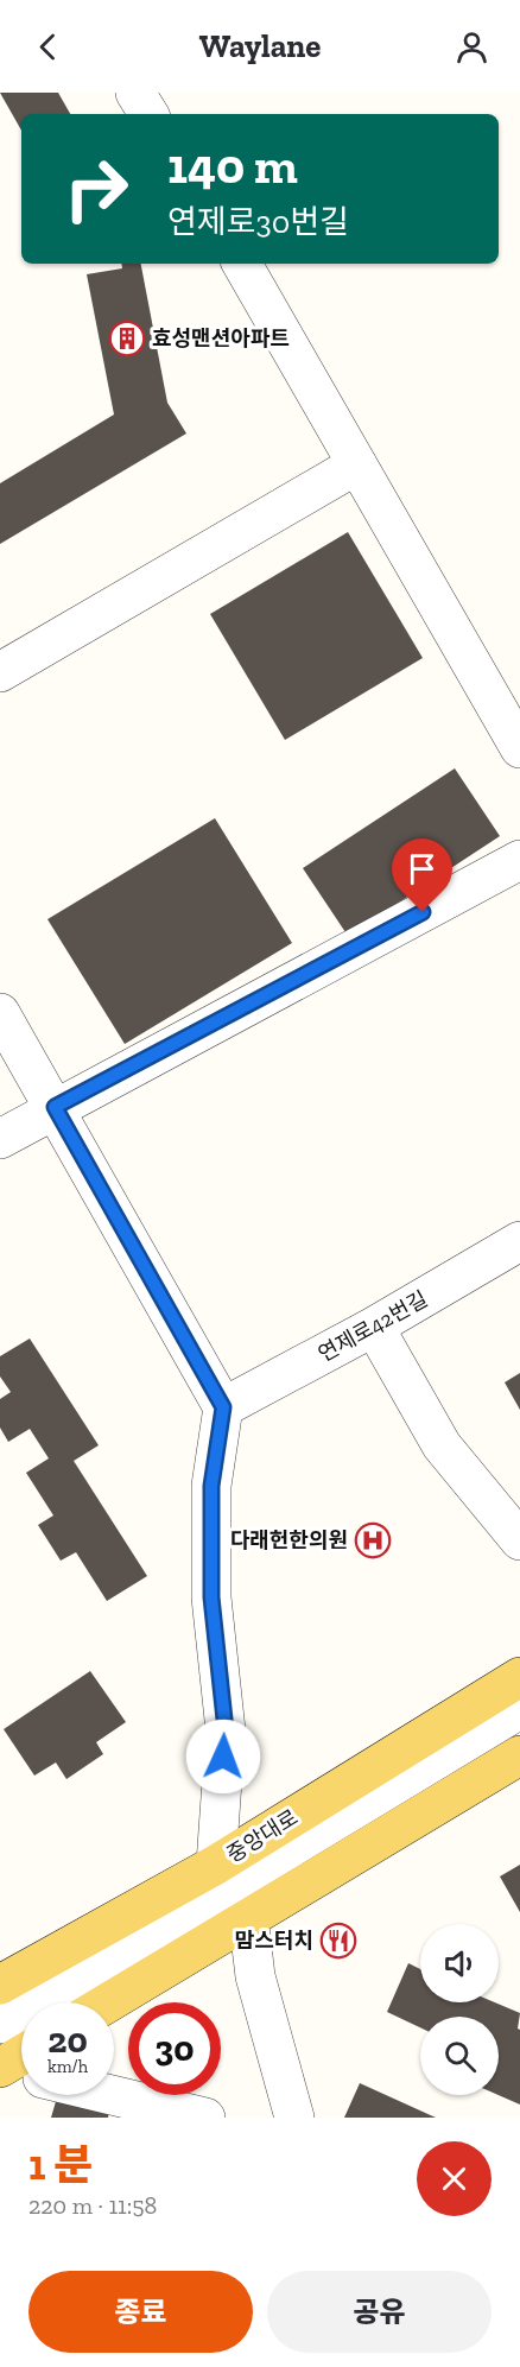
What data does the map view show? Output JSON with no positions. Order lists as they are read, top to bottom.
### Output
{
  "streets": {
    "main road": ["중앙대로"],
    "street": ["연제로42번길"]
  },
  "places": {
    "building": ["효성맨션아파트"],
    "hospital": ["다래헌한의원"],
    "restaurant": ["맘스터치"]
  },
  "page": {
    "header": "Waylane",
    "turn": ["140 m", "연제로30번길"],
    "speed": "20 km/h",
    "limit": "30",
    "heading": ["1 분", "220 m · 11:58"],
    "buttons": ["종료", "공유"]
  }
}
